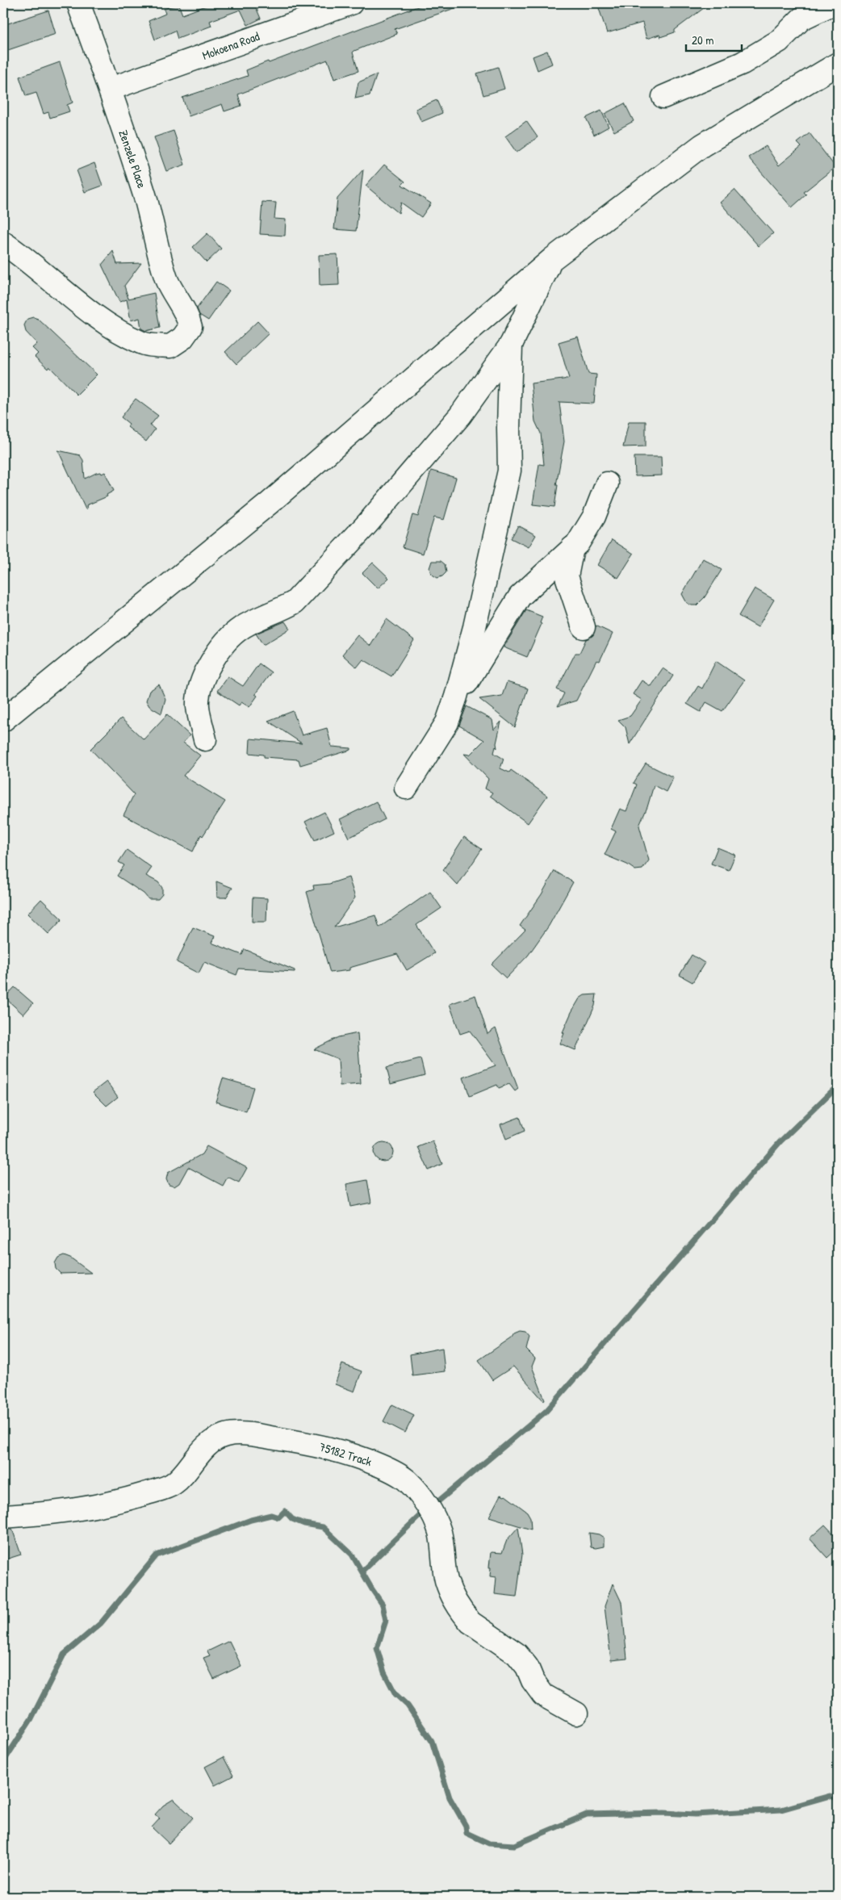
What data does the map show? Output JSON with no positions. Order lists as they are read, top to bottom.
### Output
{
  "streets": {
    "street": ["Mokoena Road", "Zenzele Place", "75182 Track"]
  },
  "crossings": [
    ["Mokoena Road", "Zenzele Place"]
  ],
  "scale_bar": "20 m"
}
